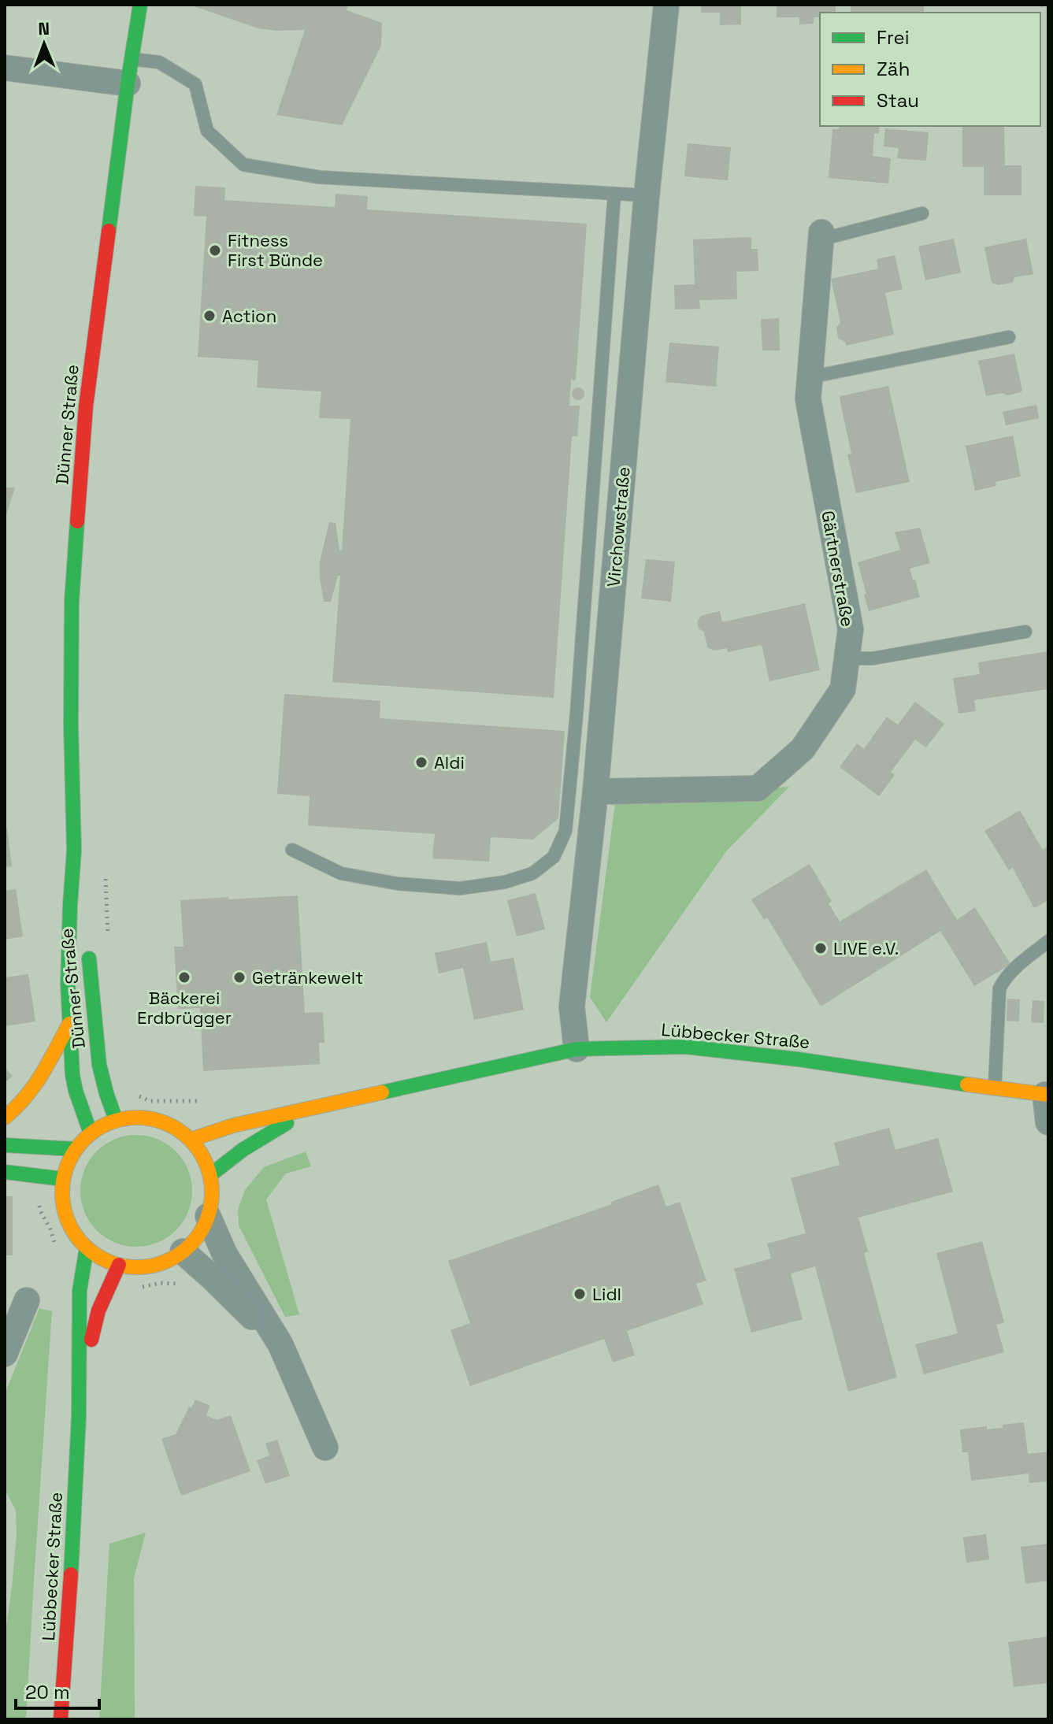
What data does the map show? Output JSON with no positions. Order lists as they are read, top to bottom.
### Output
{
  "streets": {
    "main road": ["Dünner Straße", "Lübbecker Straße"],
    "street": ["Virchowstraße", "Gärtnerstraße"]
  },
  "crossings": [
    ["Dünner Straße", "Lübbecker Straße"],
    ["Virchowstraße", "Gärtnerstraße"],
    ["Virchowstraße", "Lübbecker Straße"]
  ],
  "places": [
    "Fitness First Bünde",
    "Action",
    "Aldi",
    "LIVE e.V.",
    "Bäckerei Erdbrügger",
    "Getränkewelt",
    "Lidl"
  ],
  "legend": ["Frei", "Zäh", "Stau"],
  "scale_bar": "20 m",
  "north": "top"
}
